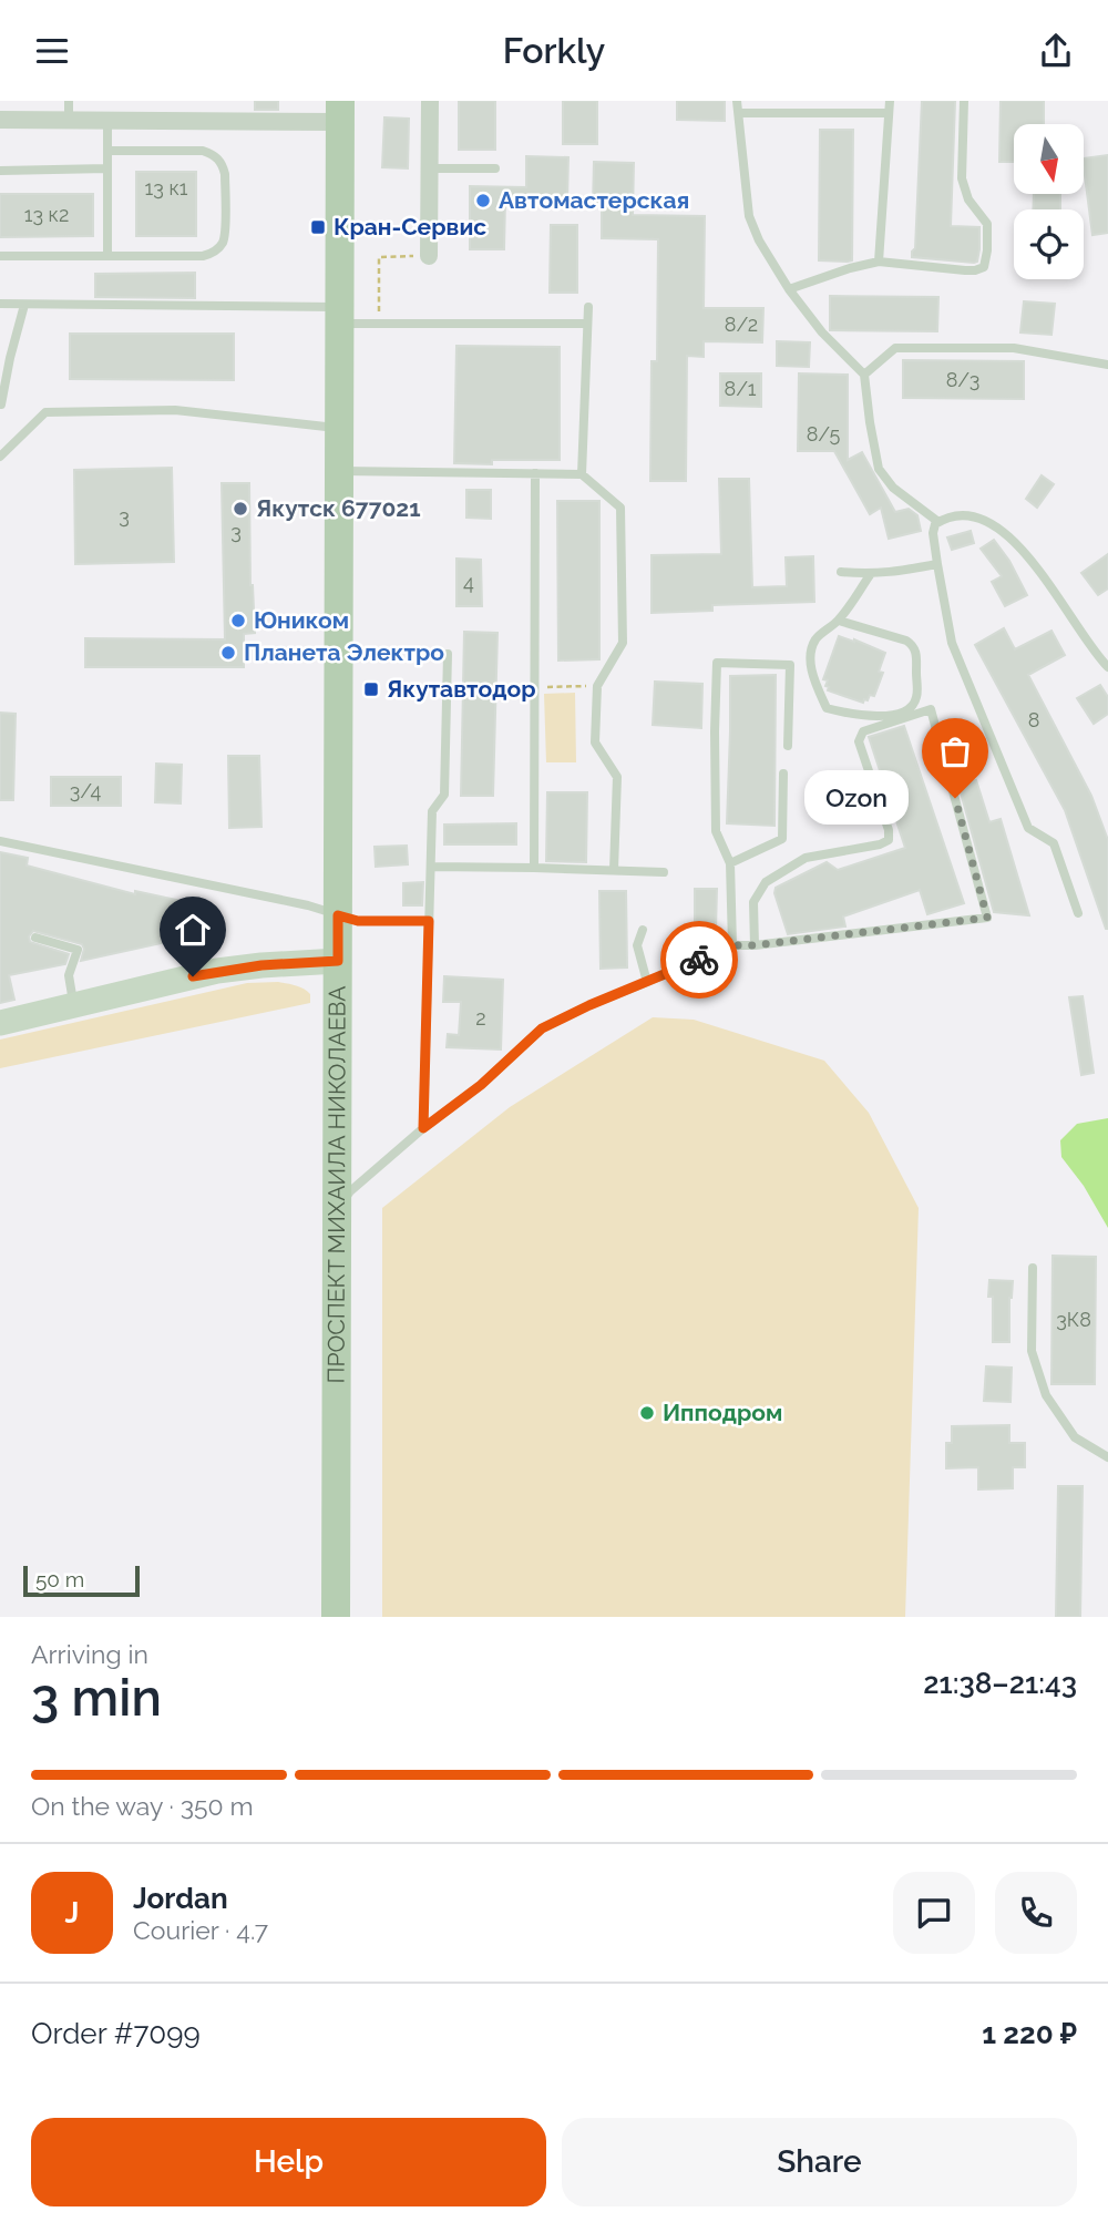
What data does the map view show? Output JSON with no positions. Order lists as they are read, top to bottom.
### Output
{
  "streets": {
    "main road": ["ПРОСПЕКТ МИХАИЛА НИКОЛАЕВА"]
  },
  "places": {
    "other": [
      "Автомастерская",
      "Якутск 677021",
      "Юником",
      "Планета Электро",
      "Ozon",
      "Ипподром"
    ],
    "transit": ["Кран-Сервис", "Якутавтодор"]
  },
  "house_numbers": [
    "13 к1",
    "13 к2",
    "8/2",
    "8/3",
    "8/1",
    "8/5",
    "3",
    "3",
    "4",
    "8",
    "3/4",
    "2",
    "3К8"
  ],
  "scale_bar": "50 m",
  "north": "bottom",
  "page": {
    "header": "Forkly",
    "bubble": "Ozon",
    "scale": "50 m",
    "heading": ["3 min", "Arriving in", "21:38–21:43"],
    "panel": [
      "Jordan",
      "Courier · 4.7",
      "Order #7099",
      "1 220 ₽"
    ],
    "bar": "On the way · 350 m",
    "round": "J",
    "buttons": ["Help", "Share"]
  }
}
